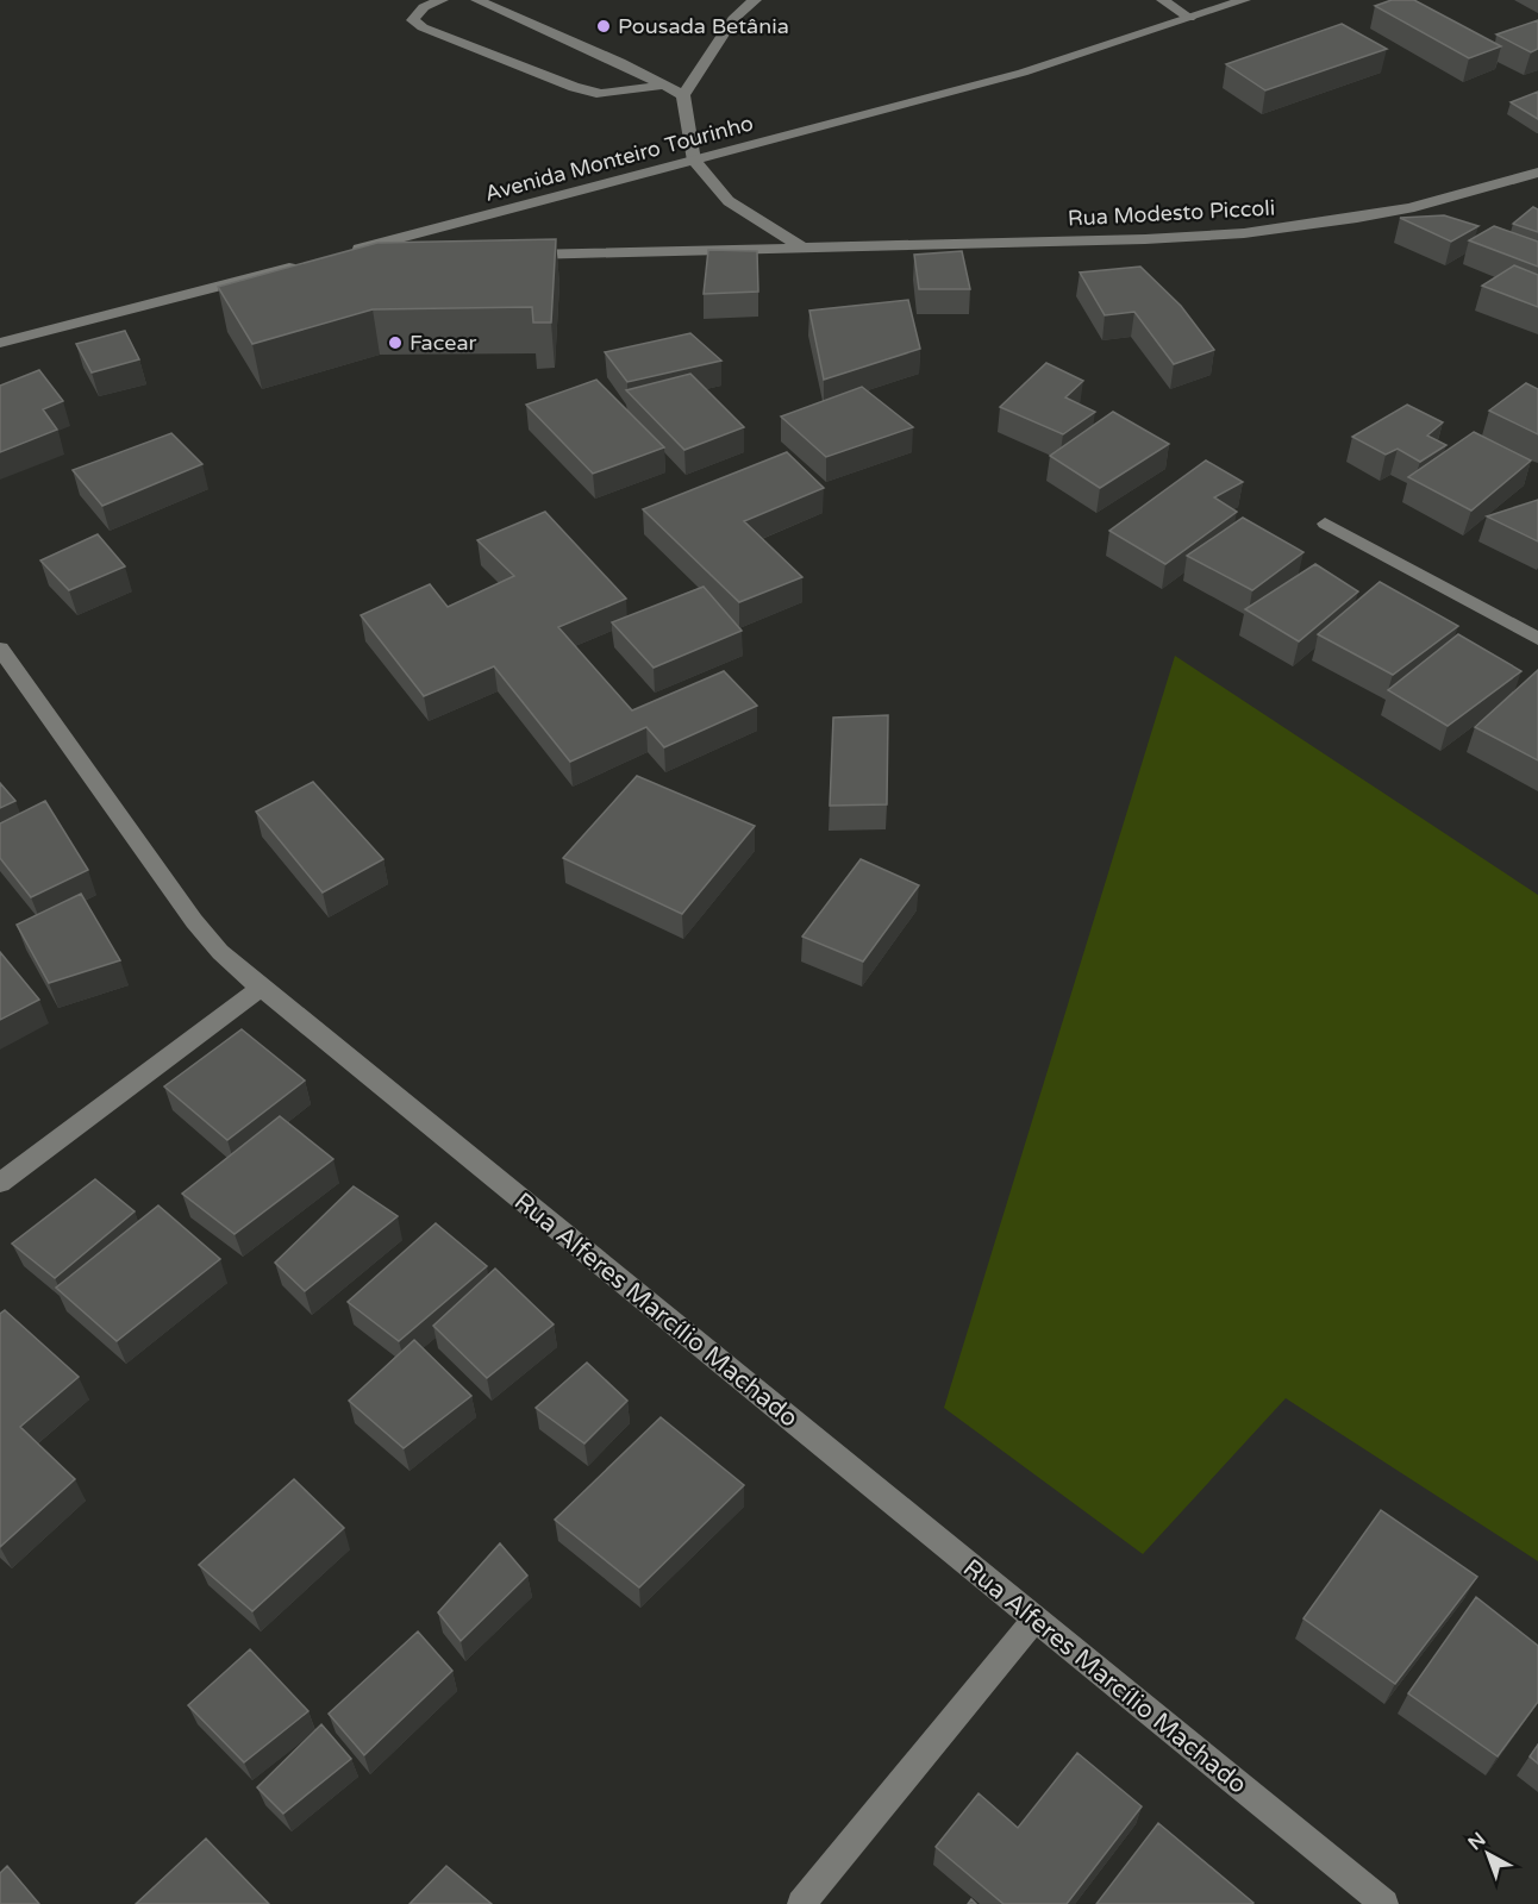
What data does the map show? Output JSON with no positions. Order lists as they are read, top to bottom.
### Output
{
  "streets": {
    "street": ["Avenida Monteiro Tourinho", "Rua Modesto Piccoli", "Rua Alferes Marcílio Machado"]
  },
  "places": ["Pousada Betânia", "Facear"],
  "north": "top left"
}
